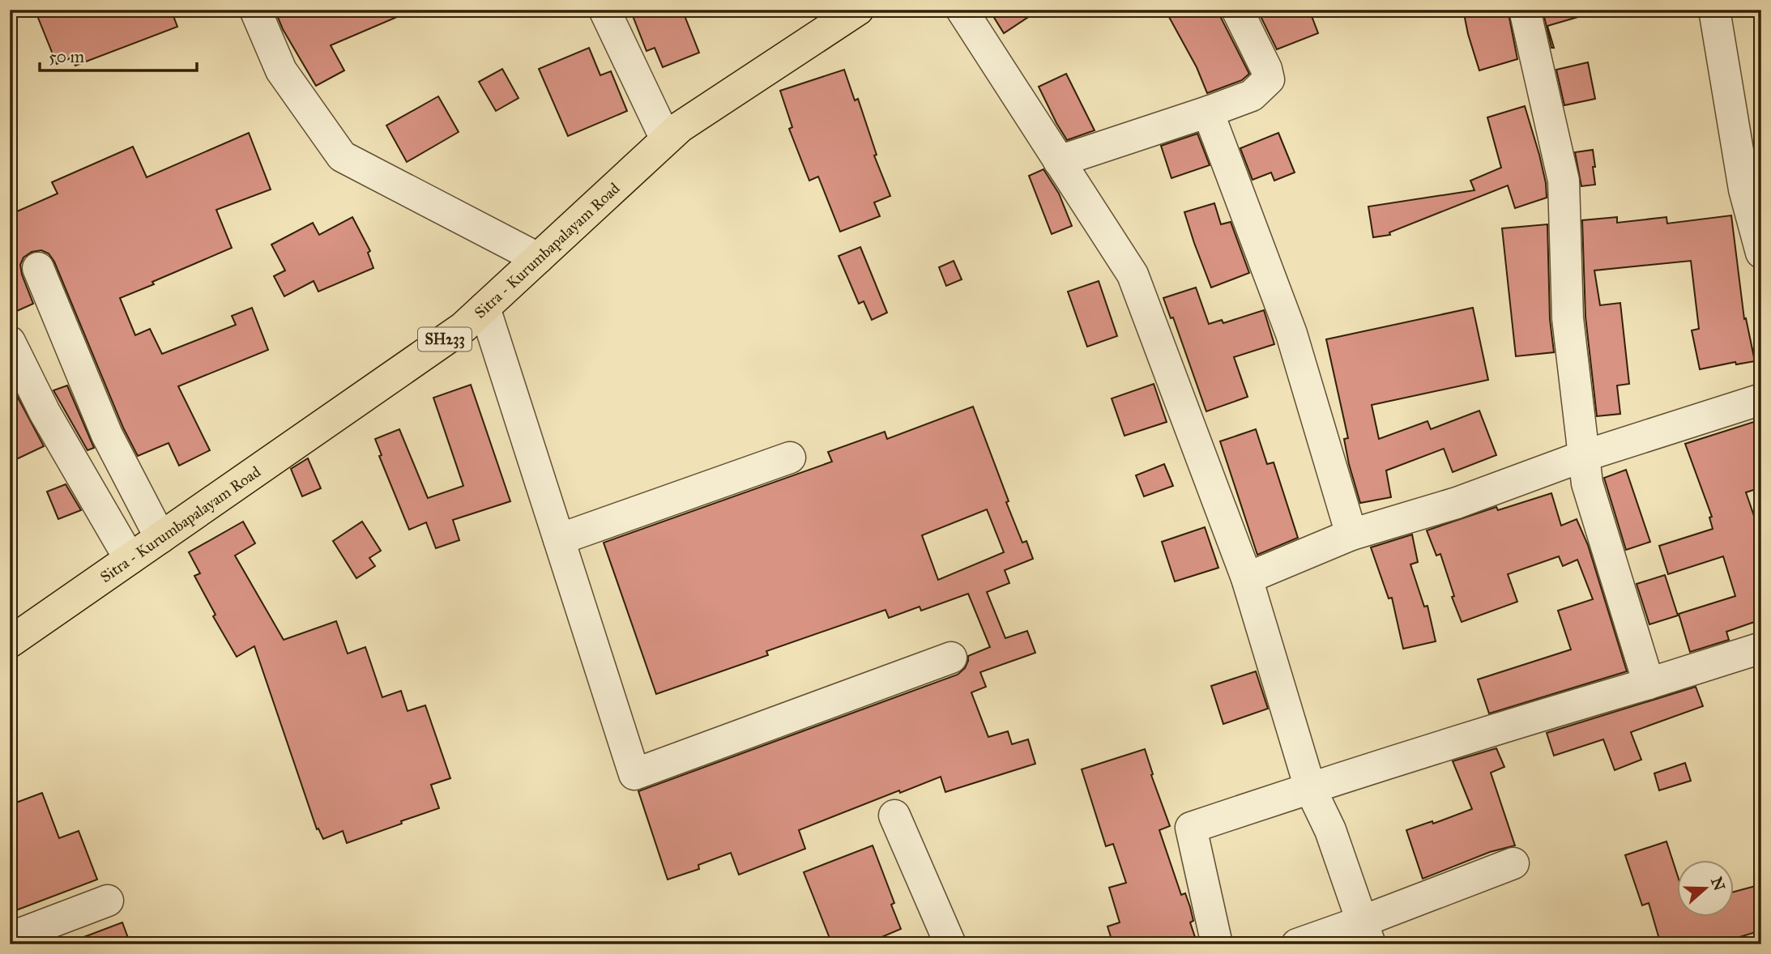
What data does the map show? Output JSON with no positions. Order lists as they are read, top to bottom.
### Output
{
  "streets": {
    "main road": ["Sitra - Kurumbapalayam Road", "SH233"]
  },
  "scale_bar": "50 m",
  "north": "right"
}
